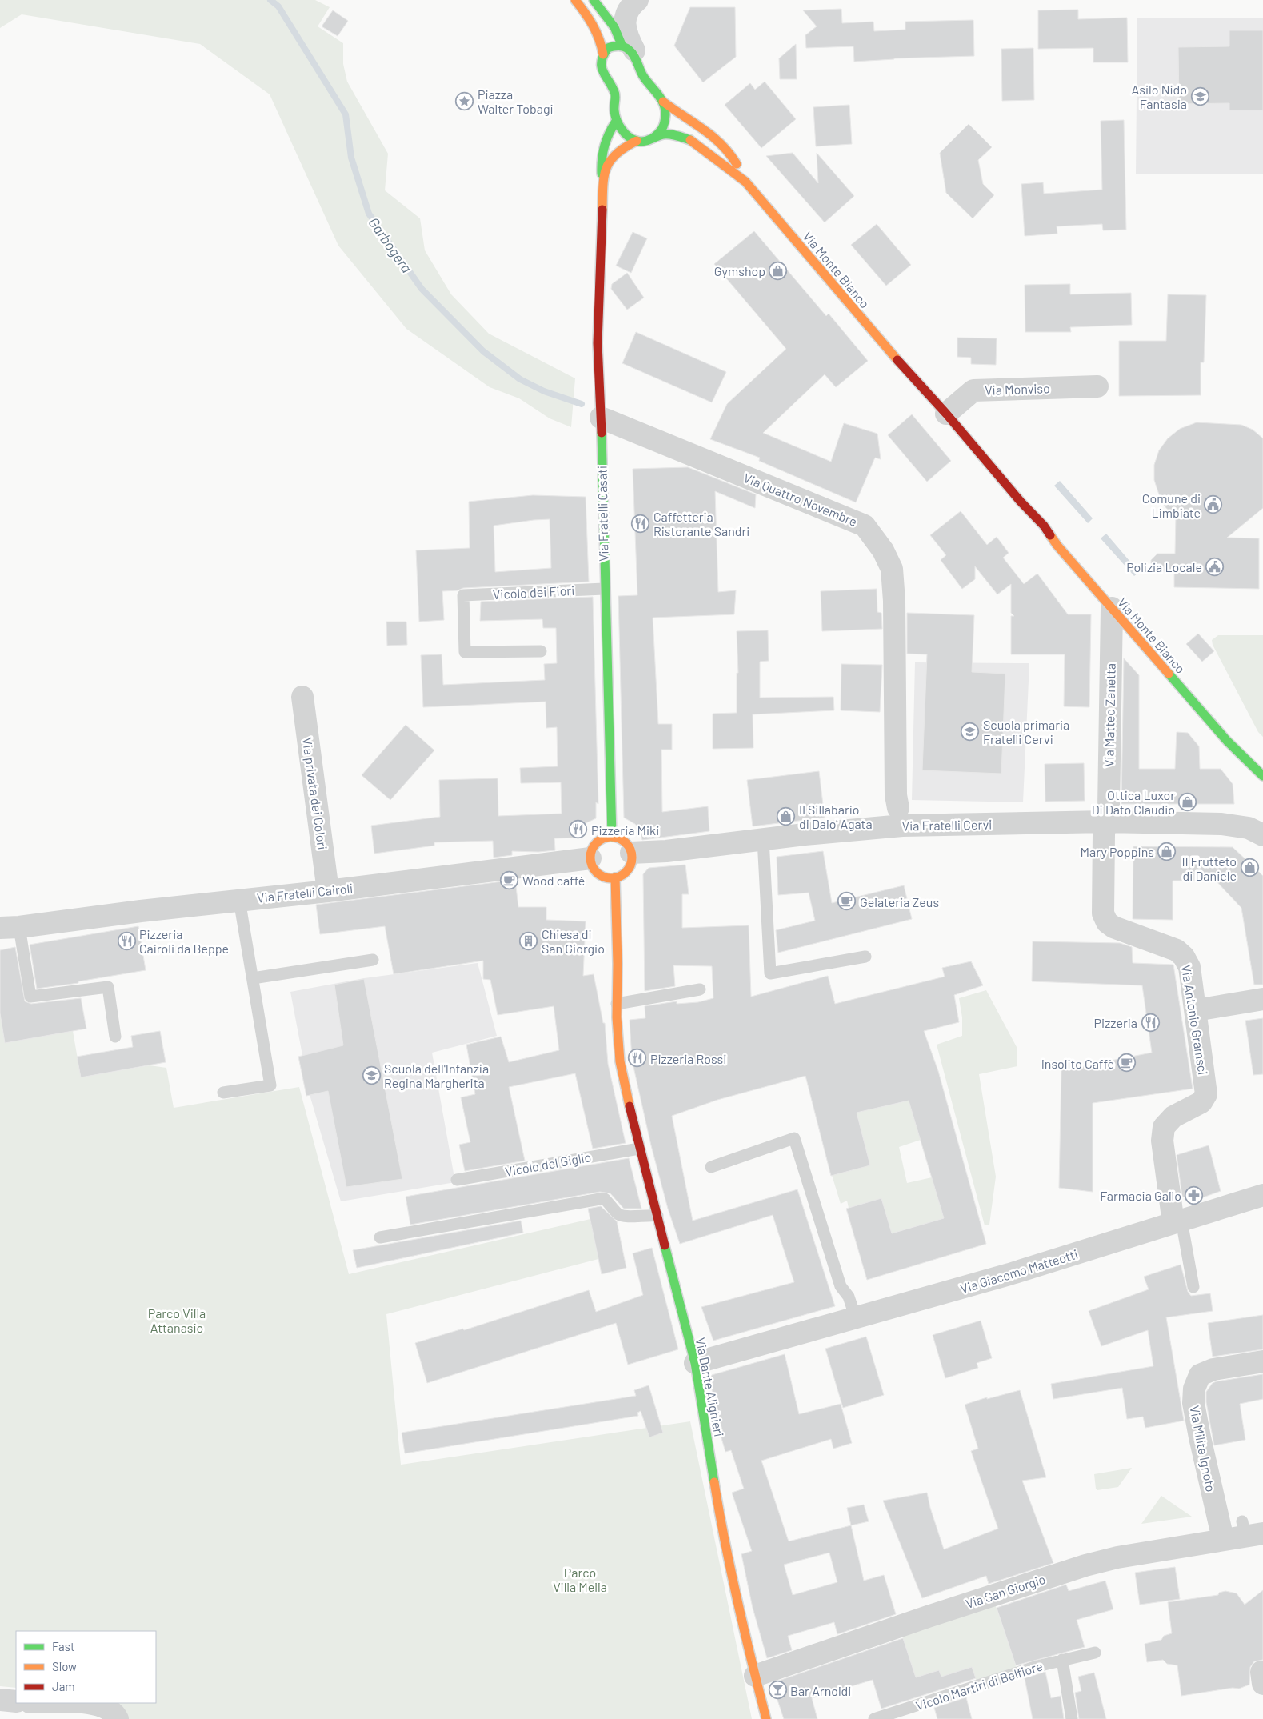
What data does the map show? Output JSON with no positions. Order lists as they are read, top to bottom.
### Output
{
  "streets": {
    "street": [
      "Via Monte Bianco",
      "Via Monviso",
      "Via Quattro Novembre",
      "Via Fratelli Casati",
      "Via Matteo Zanetta",
      "Via privata dei Colori",
      "Via Fratelli Cervi",
      "Via Fratelli Cairoli",
      "Via Antonio Gramsci",
      "Via Giacomo Matteotti",
      "Via Dante Alighieri",
      "Via Milite Ignoto",
      "Via San Giorgio"
    ],
    "lane": ["Vicolo dei Fiori", "Vicolo del Giglio", "Vicolo Martiri di Belfiore"]
  },
  "crossings": [
    ["Via Monte Bianco", "Via Monviso"],
    ["Via Monte Bianco", "Via Fratelli Casati"],
    ["Via Monte Bianco", "Via Matteo Zanetta"],
    ["Via Quattro Novembre", "Via Fratelli Casati"],
    ["Via Quattro Novembre", "Via Fratelli Cervi"],
    ["Via Fratelli Casati", "Vicolo dei Fiori"],
    ["Via Fratelli Casati", "Via Fratelli Cervi"],
    ["Via Fratelli Casati", "Via Fratelli Cairoli"],
    ["Via Fratelli Casati", "Via Dante Alighieri"],
    ["Via Matteo Zanetta", "Via Fratelli Cervi"],
    ["Via Matteo Zanetta", "Via Antonio Gramsci"],
    ["Via privata dei Colori", "Via Fratelli Cairoli"],
    ["Via Fratelli Cervi", "Via Fratelli Cairoli"],
    ["Via Fratelli Cervi", "Via Antonio Gramsci"],
    ["Via Fratelli Cervi", "Via Dante Alighieri"],
    ["Via Fratelli Cairoli", "Via Dante Alighieri"],
    ["Via Antonio Gramsci", "Via Giacomo Matteotti"],
    ["Vicolo del Giglio", "Via Dante Alighieri"],
    ["Via Giacomo Matteotti", "Via Dante Alighieri"],
    ["Via Dante Alighieri", "Via San Giorgio"],
    ["Via Milite Ignoto", "Via San Giorgio"]
  ],
  "water": ["Garbogera"],
  "parks": ["Parco Villa Attanasio", "Parco Villa Mella"],
  "places": {
    "school or university": ["Asilo Nido Fantasia", "Scuola primaria Fratelli Cervi", "Scuola dell'Infanzia Regina Margherita"],
    "place": ["Piazza Walter Tobagi"],
    "shop": [
      "Gymshop",
      "Ottica Luxor Di Dato Claudio",
      "Il Sillabario di Dalo' Agata",
      "Mary Poppins",
      "Il Frutteto di Daniele"
    ],
    "public building": ["Comune di Limbiate", "Polizia Locale"],
    "restaurant": [
      "Caffetteria Ristorante Sandri",
      "Pizzeria Miki",
      "Pizzeria Cairoli da Beppe",
      "Pizzeria",
      "Pizzeria Rossi"
    ],
    "cafe": ["Wood caffè", "Gelateria Zeus", "Insolito Caffè"],
    "building": ["Chiesa di San Giorgio"],
    "pharmacy": ["Farmacia Gallo"],
    "bar": ["Bar Arnoldi"]
  },
  "legend": ["Fast", "Slow", "Jam"]
}
